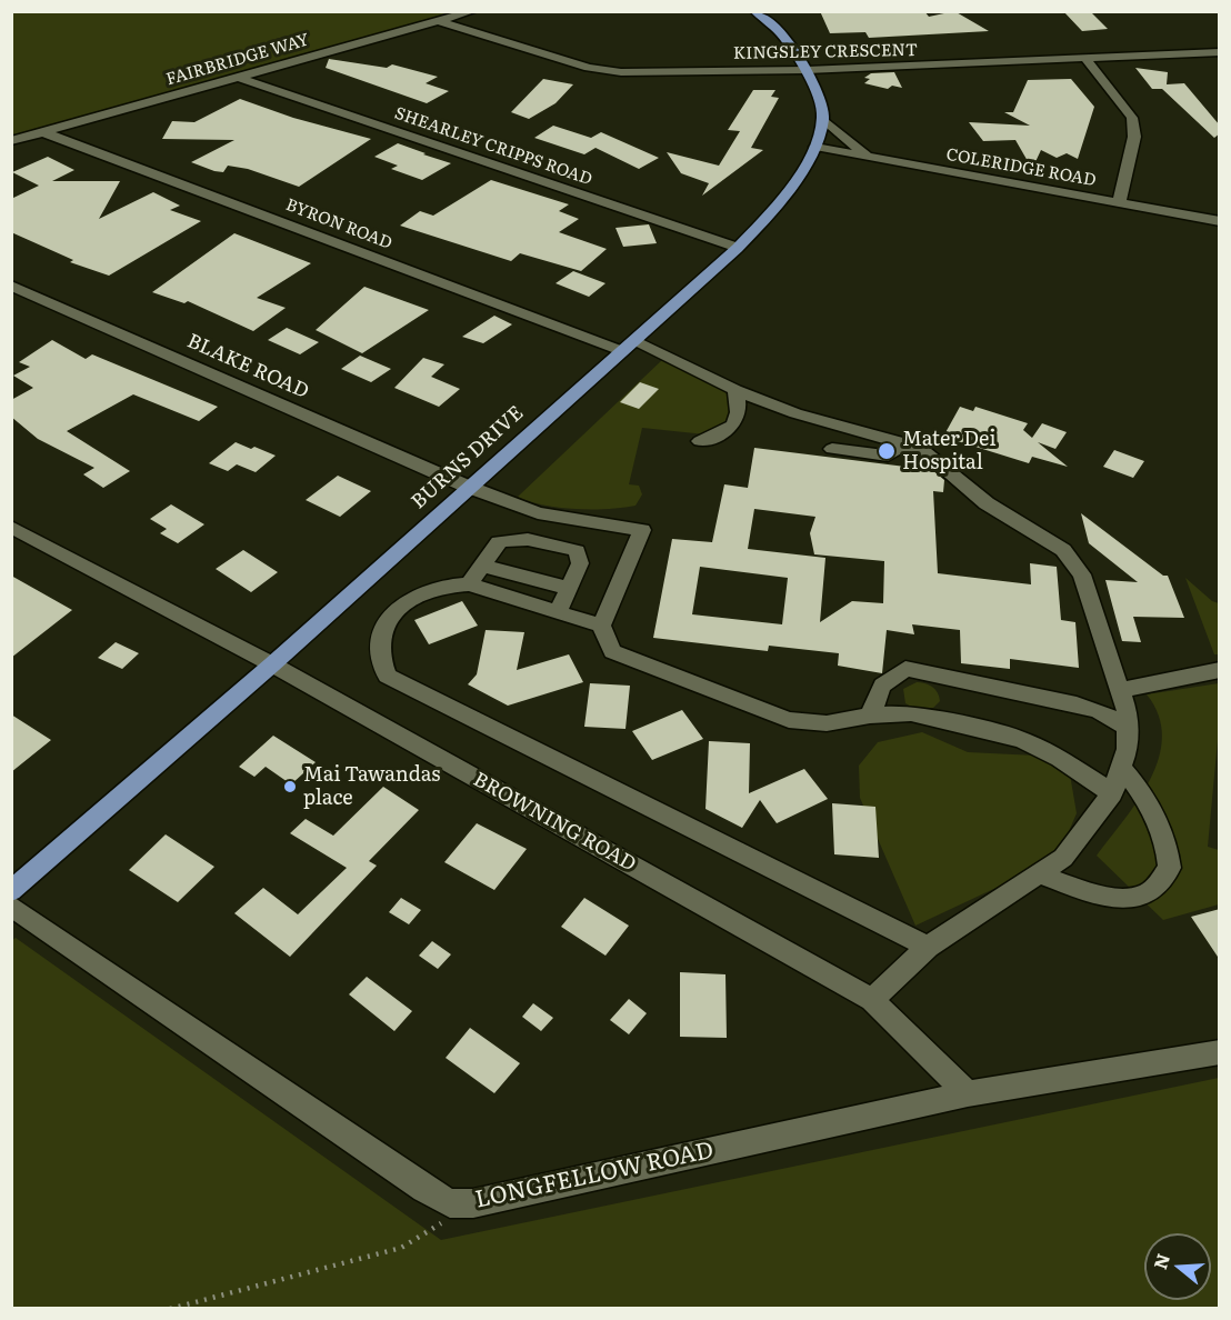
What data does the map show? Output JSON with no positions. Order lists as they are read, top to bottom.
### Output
{
  "streets": {
    "main road": ["BURNS DRIVE"],
    "street": [
      "KINGSLEY CRESCENT",
      "FAIRBRIDGE WAY",
      "SHEARLEY CRIPPS ROAD",
      "COLERIDGE ROAD",
      "BYRON ROAD",
      "BLAKE ROAD",
      "BROWNING ROAD",
      "LONGFELLOW ROAD"
    ]
  },
  "crossings": [
    ["KINGSLEY CRESCENT", "FAIRBRIDGE WAY"],
    ["FAIRBRIDGE WAY", "SHEARLEY CRIPPS ROAD"],
    ["FAIRBRIDGE WAY", "BYRON ROAD"],
    ["SHEARLEY CRIPPS ROAD", "BURNS DRIVE"],
    ["COLERIDGE ROAD", "BURNS DRIVE"],
    ["BYRON ROAD", "BURNS DRIVE"],
    ["BYRON ROAD", "BROWNING ROAD"],
    ["BLAKE ROAD", "BURNS DRIVE"],
    ["BURNS DRIVE", "BROWNING ROAD"],
    ["BROWNING ROAD", "LONGFELLOW ROAD"]
  ],
  "places": ["Mater Dei Hospital", "Mai Tawandas place"],
  "north": "left"
}
